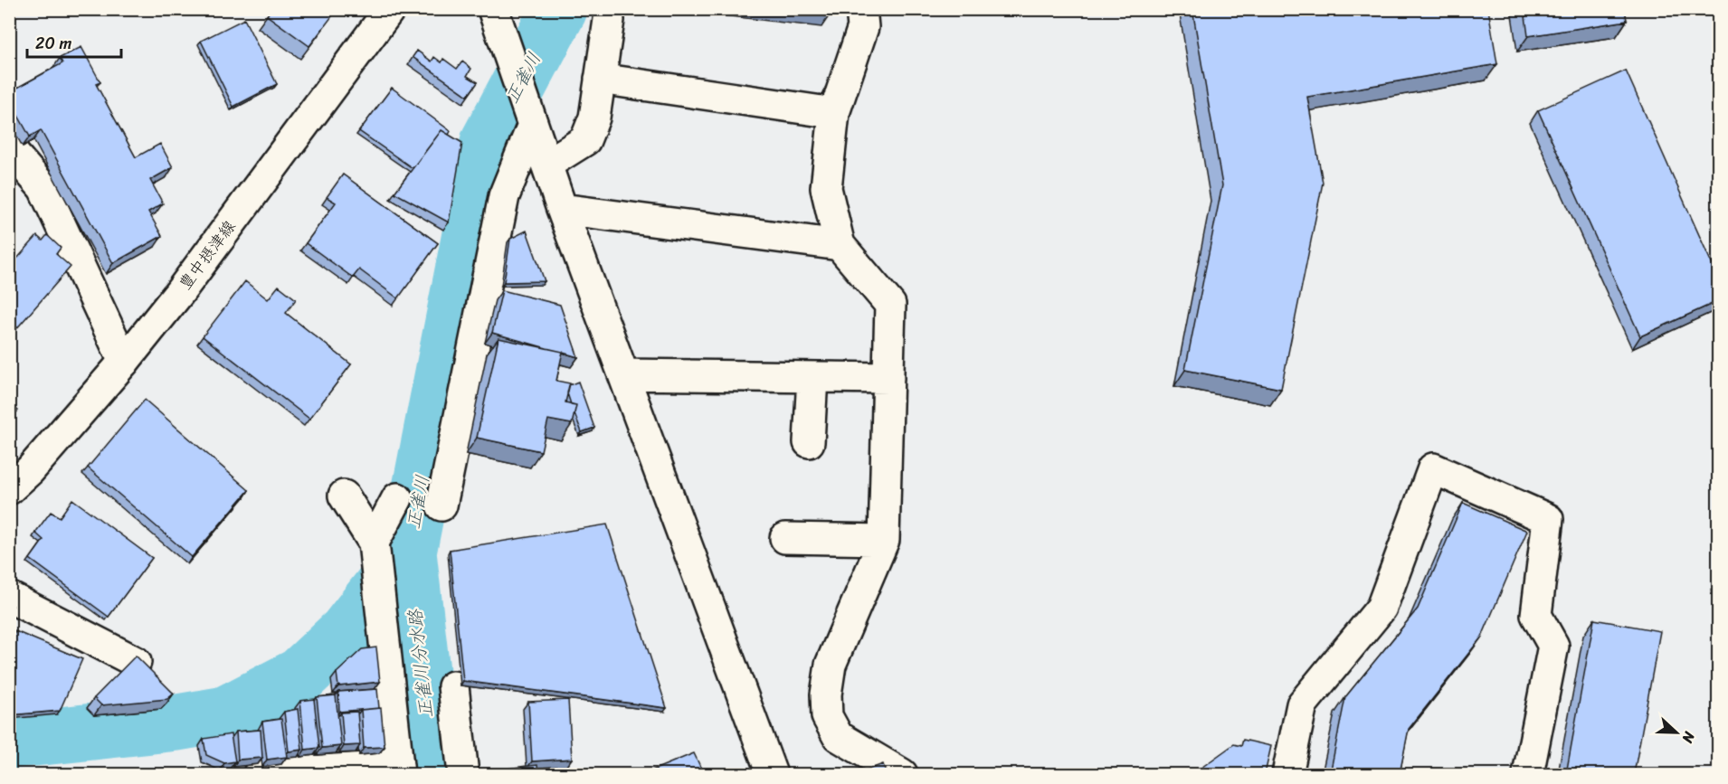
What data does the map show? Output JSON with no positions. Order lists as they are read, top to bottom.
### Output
{
  "streets": {
    "street": ["豊中摂津線"]
  },
  "water": ["正雀川", "正雀川分水路"],
  "scale_bar": "20 m",
  "north": "right"
}
